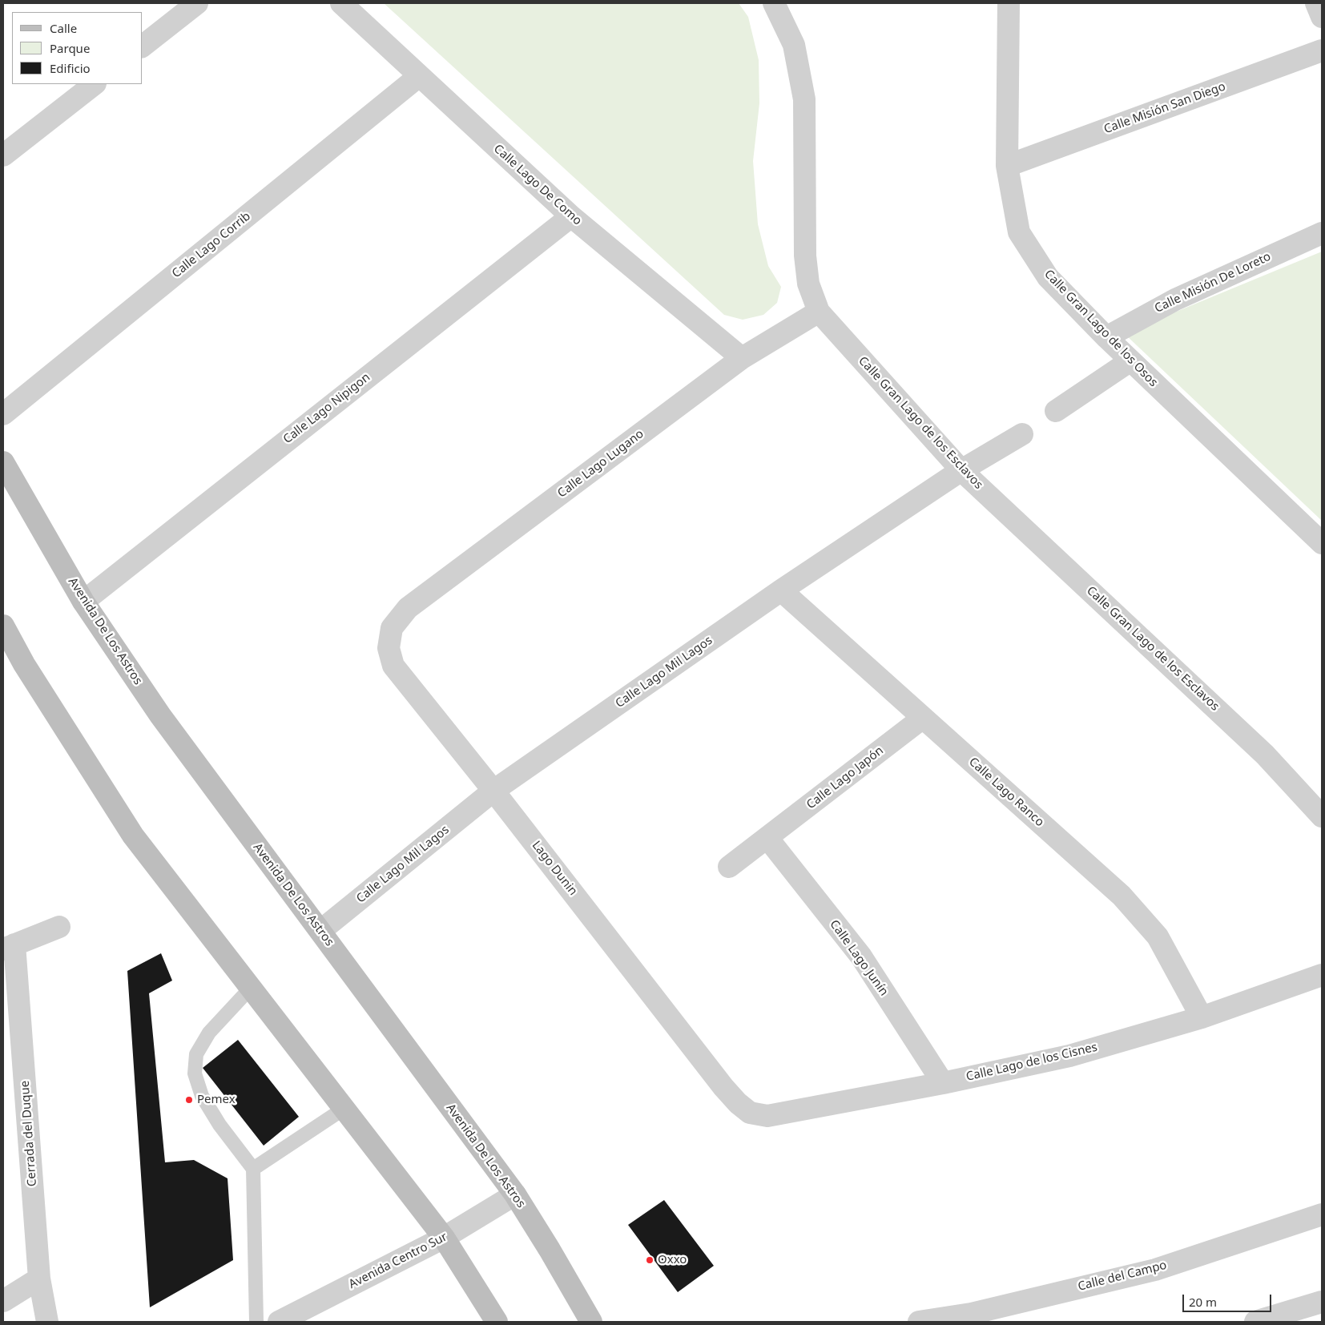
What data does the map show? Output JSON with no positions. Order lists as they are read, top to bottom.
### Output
{
  "streets": {
    "main road": ["Avenida De Los Astros"],
    "street": [
      "Calle Misión San Diego",
      "Calle Lago De Como",
      "Calle Lago Corrib",
      "Calle Misión De Loreto",
      "Calle Gran Lago de los Osos",
      "Calle Lago Nipigon",
      "Calle Gran Lago de los Esclavos",
      "Calle Lago Lugano",
      "Calle Lago Mil Lagos",
      "Calle Lago Japón",
      "Calle Lago Ranco",
      "Lago Dunin",
      "Calle Lago Junín",
      "Calle Lago de los Cisnes",
      "Cerrada del Duque",
      "Avenida Centro Sur",
      "Calle del Campo"
    ]
  },
  "crossings": [
    ["Calle Misión San Diego", "Calle Gran Lago de los Osos"],
    ["Calle Lago De Como", "Calle Lago Corrib"],
    ["Calle Lago De Como", "Calle Lago Nipigon"],
    ["Calle Lago De Como", "Calle Lago Lugano"],
    ["Calle Misión De Loreto", "Calle Gran Lago de los Osos"],
    ["Calle Lago Nipigon", "Avenida De Los Astros"],
    ["Calle Gran Lago de los Esclavos", "Calle Lago Lugano"],
    ["Calle Gran Lago de los Esclavos", "Calle Lago Mil Lagos"],
    ["Calle Lago Lugano", "Lago Dunin"],
    ["Avenida De Los Astros", "Calle Lago Mil Lagos"],
    ["Avenida De Los Astros", "Avenida Centro Sur"],
    ["Calle Lago Mil Lagos", "Calle Lago Ranco"],
    ["Calle Lago Mil Lagos", "Lago Dunin"],
    ["Calle Lago Japón", "Calle Lago Ranco"],
    ["Calle Lago Japón", "Calle Lago Junín"],
    ["Calle Lago Ranco", "Calle Lago de los Cisnes"],
    ["Lago Dunin", "Calle Lago de los Cisnes"],
    ["Calle Lago Junín", "Calle Lago de los Cisnes"]
  ],
  "places": ["Pemex", "Oxxo"],
  "legend": ["Calle", "Parque", "Edificio"],
  "scale_bar": "20 m"
}
